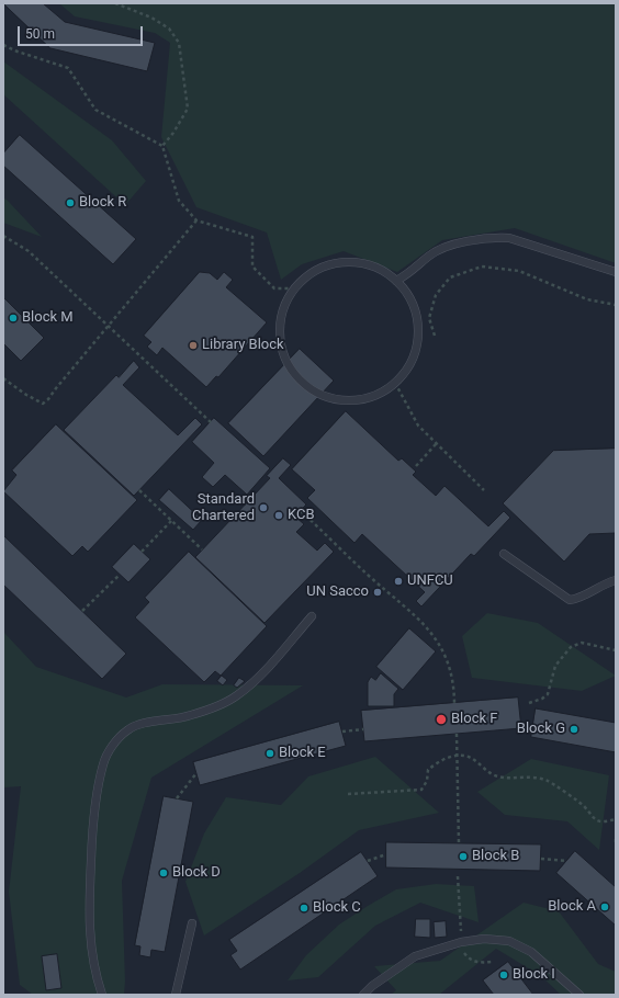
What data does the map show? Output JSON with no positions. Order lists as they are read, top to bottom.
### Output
{
  "places": [
    "Block R",
    "Block M",
    "Library Block",
    "Standard Chartered",
    "KCB",
    "UNFCU",
    "UN Sacco",
    "Block F",
    "Block G",
    "Block E",
    "Block B",
    "Block D",
    "Block A",
    "Block C",
    "Block I"
  ],
  "scale_bar": "50 m"
}
